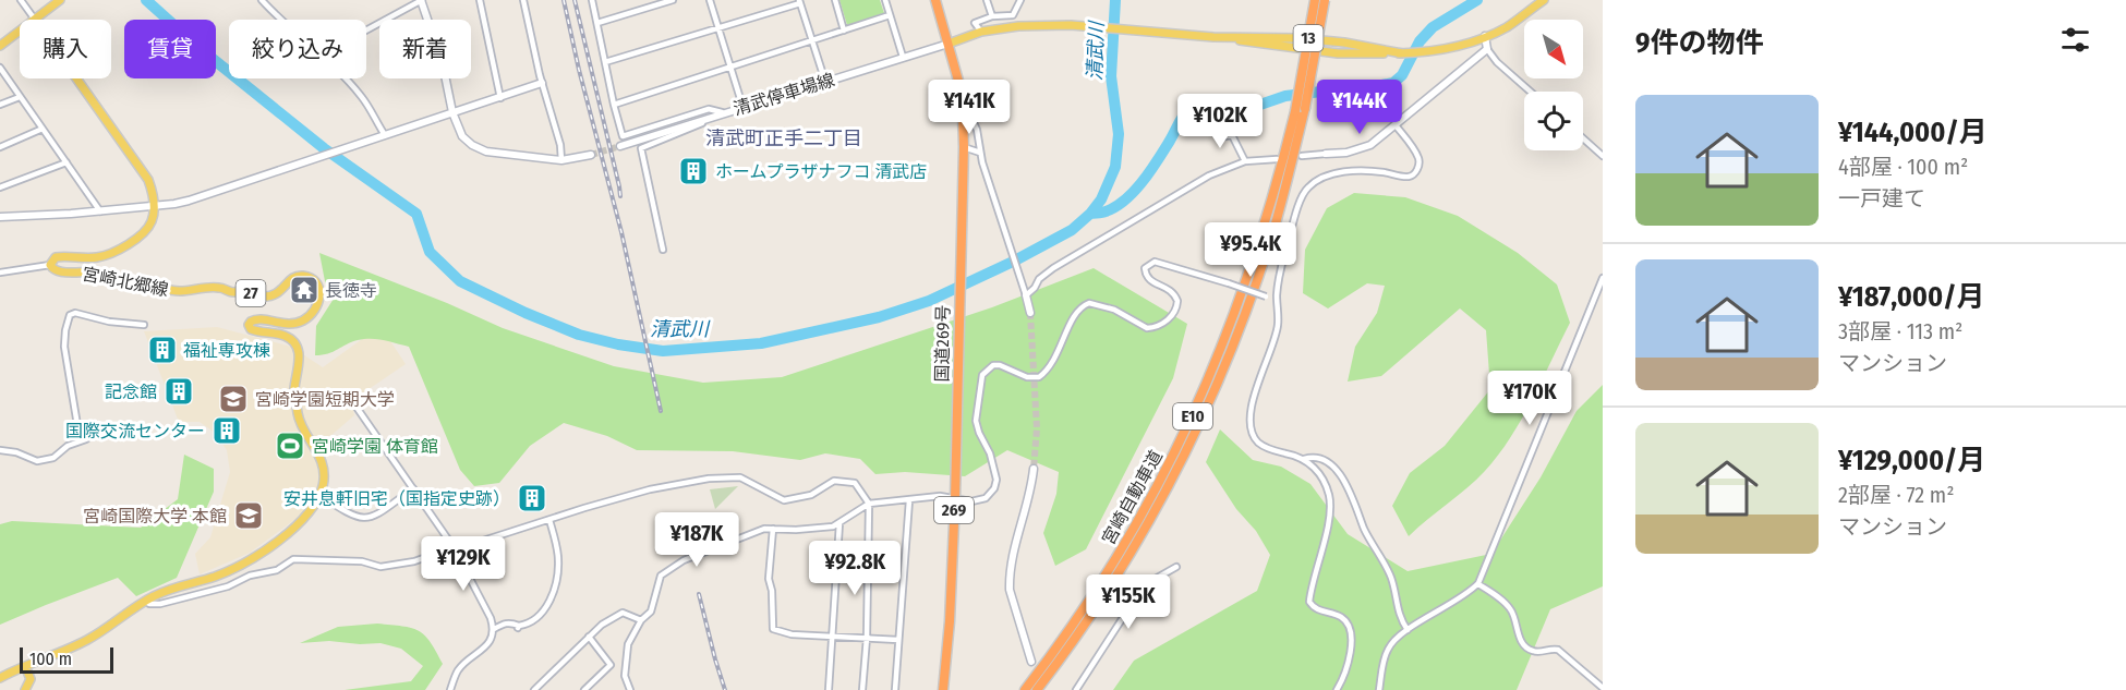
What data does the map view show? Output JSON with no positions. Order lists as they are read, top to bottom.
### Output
{
  "streets": {
    "highway": [
      "国道269号",
      "E10",
      "宮崎自動車道",
      "269"
    ],
    "main road": ["13", "宮崎北郷線", "27"],
    "street": ["清武停車場線"]
  },
  "crossings": [
    ["13", "清武停車場線"],
    ["13", "国道269号"],
    ["清武停車場線", "国道269号"]
  ],
  "districts": ["清武町正手二丁目"],
  "water": ["清武川"],
  "places": {
    "building": [
      "ホームプラザナフコ 清武店",
      "福祉専攻棟",
      "記念館",
      "国際交流センター",
      "安井息軒旧宅（国指定史跡）"
    ],
    "temple": ["長徳寺"],
    "school or university": ["宮崎学園短期大学", "宮崎国際大学 本館"],
    "sports": ["宮崎学園 体育館"]
  },
  "scale_bar": "100 m",
  "north": "bottom right",
  "page": {
    "heading": "9件の物件",
    "chip": [
      "購入",
      "賃貸",
      "絞り込み",
      "新着"
    ],
    "list": [
      {
        "name": "¥144,000/月",
        "note": "4部屋 · 100 m² · 一戸建て"
      },
      {
        "name": "¥187,000/月",
        "note": "3部屋 · 113 m² · マンション"
      },
      {
        "name": "¥129,000/月",
        "note": "2部屋 · 72 m² · マンション"
      }
    ],
    "price": [
      "¥141K",
      "¥144K",
      "¥102K",
      "¥95.4K",
      "¥170K",
      "¥187K",
      "¥129K",
      "¥92.8K",
      "¥155K"
    ],
    "scale": "100 m"
  }
}
